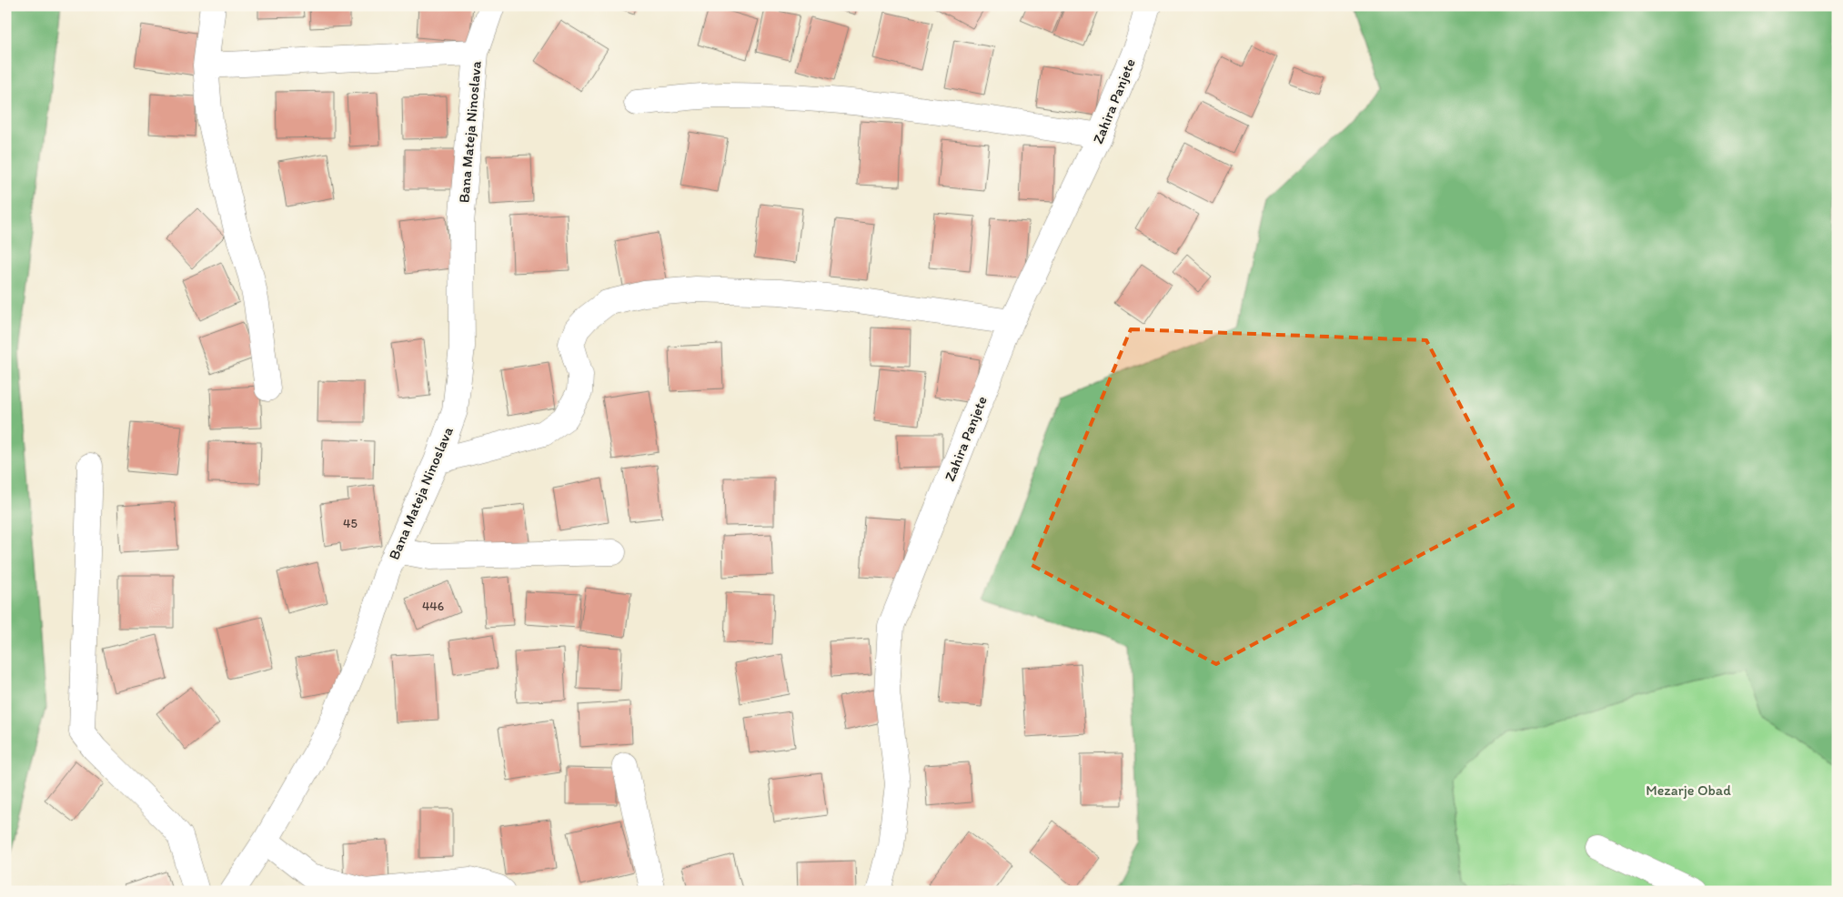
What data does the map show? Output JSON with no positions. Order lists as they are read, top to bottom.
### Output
{
  "streets": {
    "street": ["Zahira Panjete", "Bana Mateja Ninoslava"]
  },
  "parks": ["Mezarje Obad"],
  "house_numbers": ["45", "446"]
}
